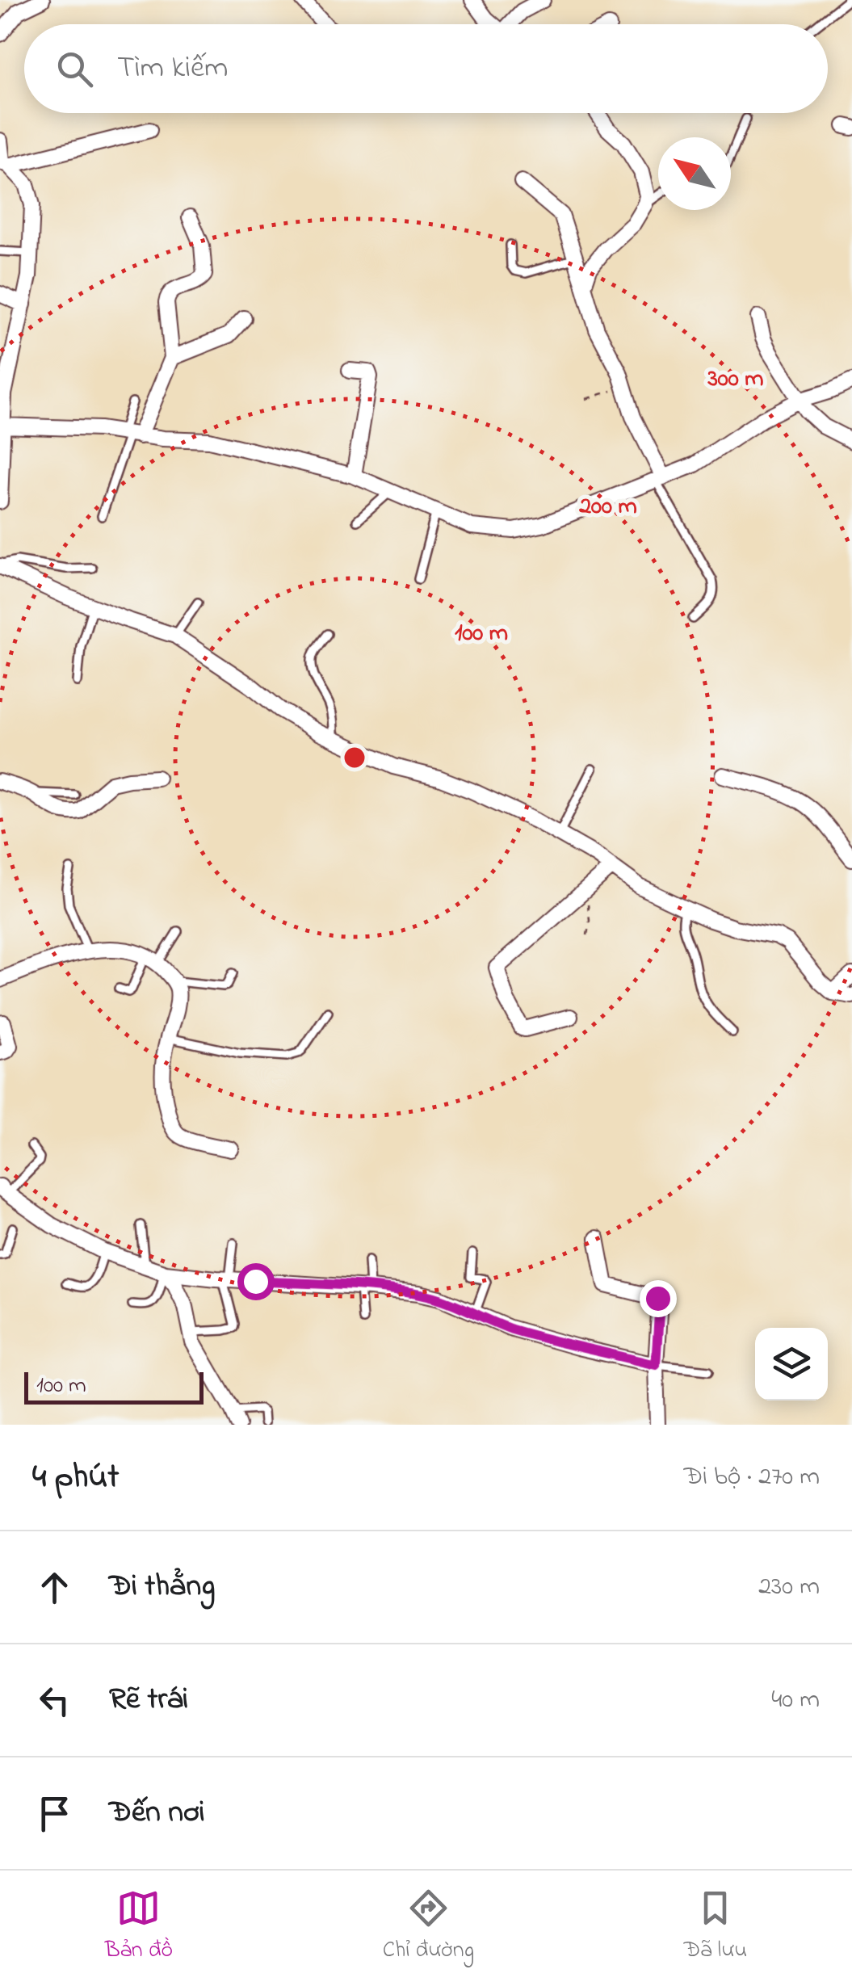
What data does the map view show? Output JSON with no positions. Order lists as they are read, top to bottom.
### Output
{
  "scale_bar": "100 m",
  "north": "top left",
  "page": {
    "search": "Tìm kiếm",
    "scale": "100 m",
    "heading": ["4 phút", "Đi bộ · 270 m"],
    "list": [
      ["Đi thẳng", "230 m"],
      ["Rẽ trái", "40 m"],
      "Đến nơi"
    ],
    "nav": ["Bản đồ", "Chỉ đường", "Đã lưu"]
  },
  "rings": ["300 m", "200 m", "100 m"]
}
